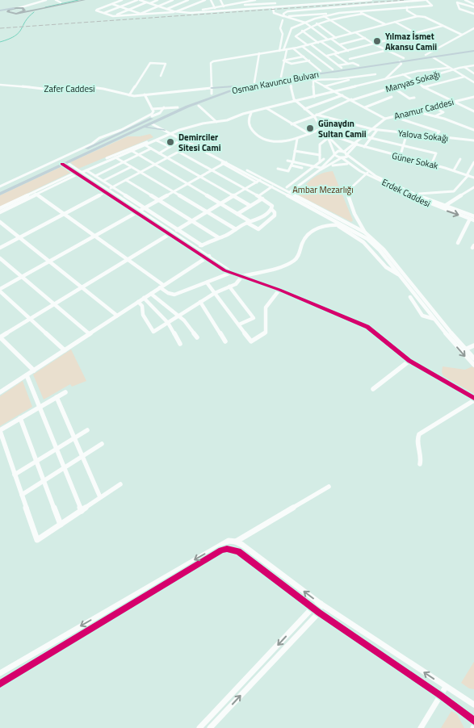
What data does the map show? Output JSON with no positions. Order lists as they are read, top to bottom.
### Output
{
  "streets": {
    "highway": ["Osman Kavuncu Bulvarı"],
    "street": [
      "Manyas Sokağı",
      "Zafer Caddesi",
      "Anamur Caddesi",
      "Yalova Sokağı",
      "Güner Sokak",
      "Erdek Caddesi"
    ]
  },
  "crossings": [
    ["Manyas Sokağı", "Yalova Sokağı"],
    ["Anamur Caddesi", "Yalova Sokağı"],
    ["Anamur Caddesi", "Güner Sokak"]
  ],
  "parks": ["Ambar Mezarlığı"],
  "places": ["Yılmaz İsmet Akansu Camii", "Günaydın Sultan Camii", "Demirciler Sitesi Cami"]
}
